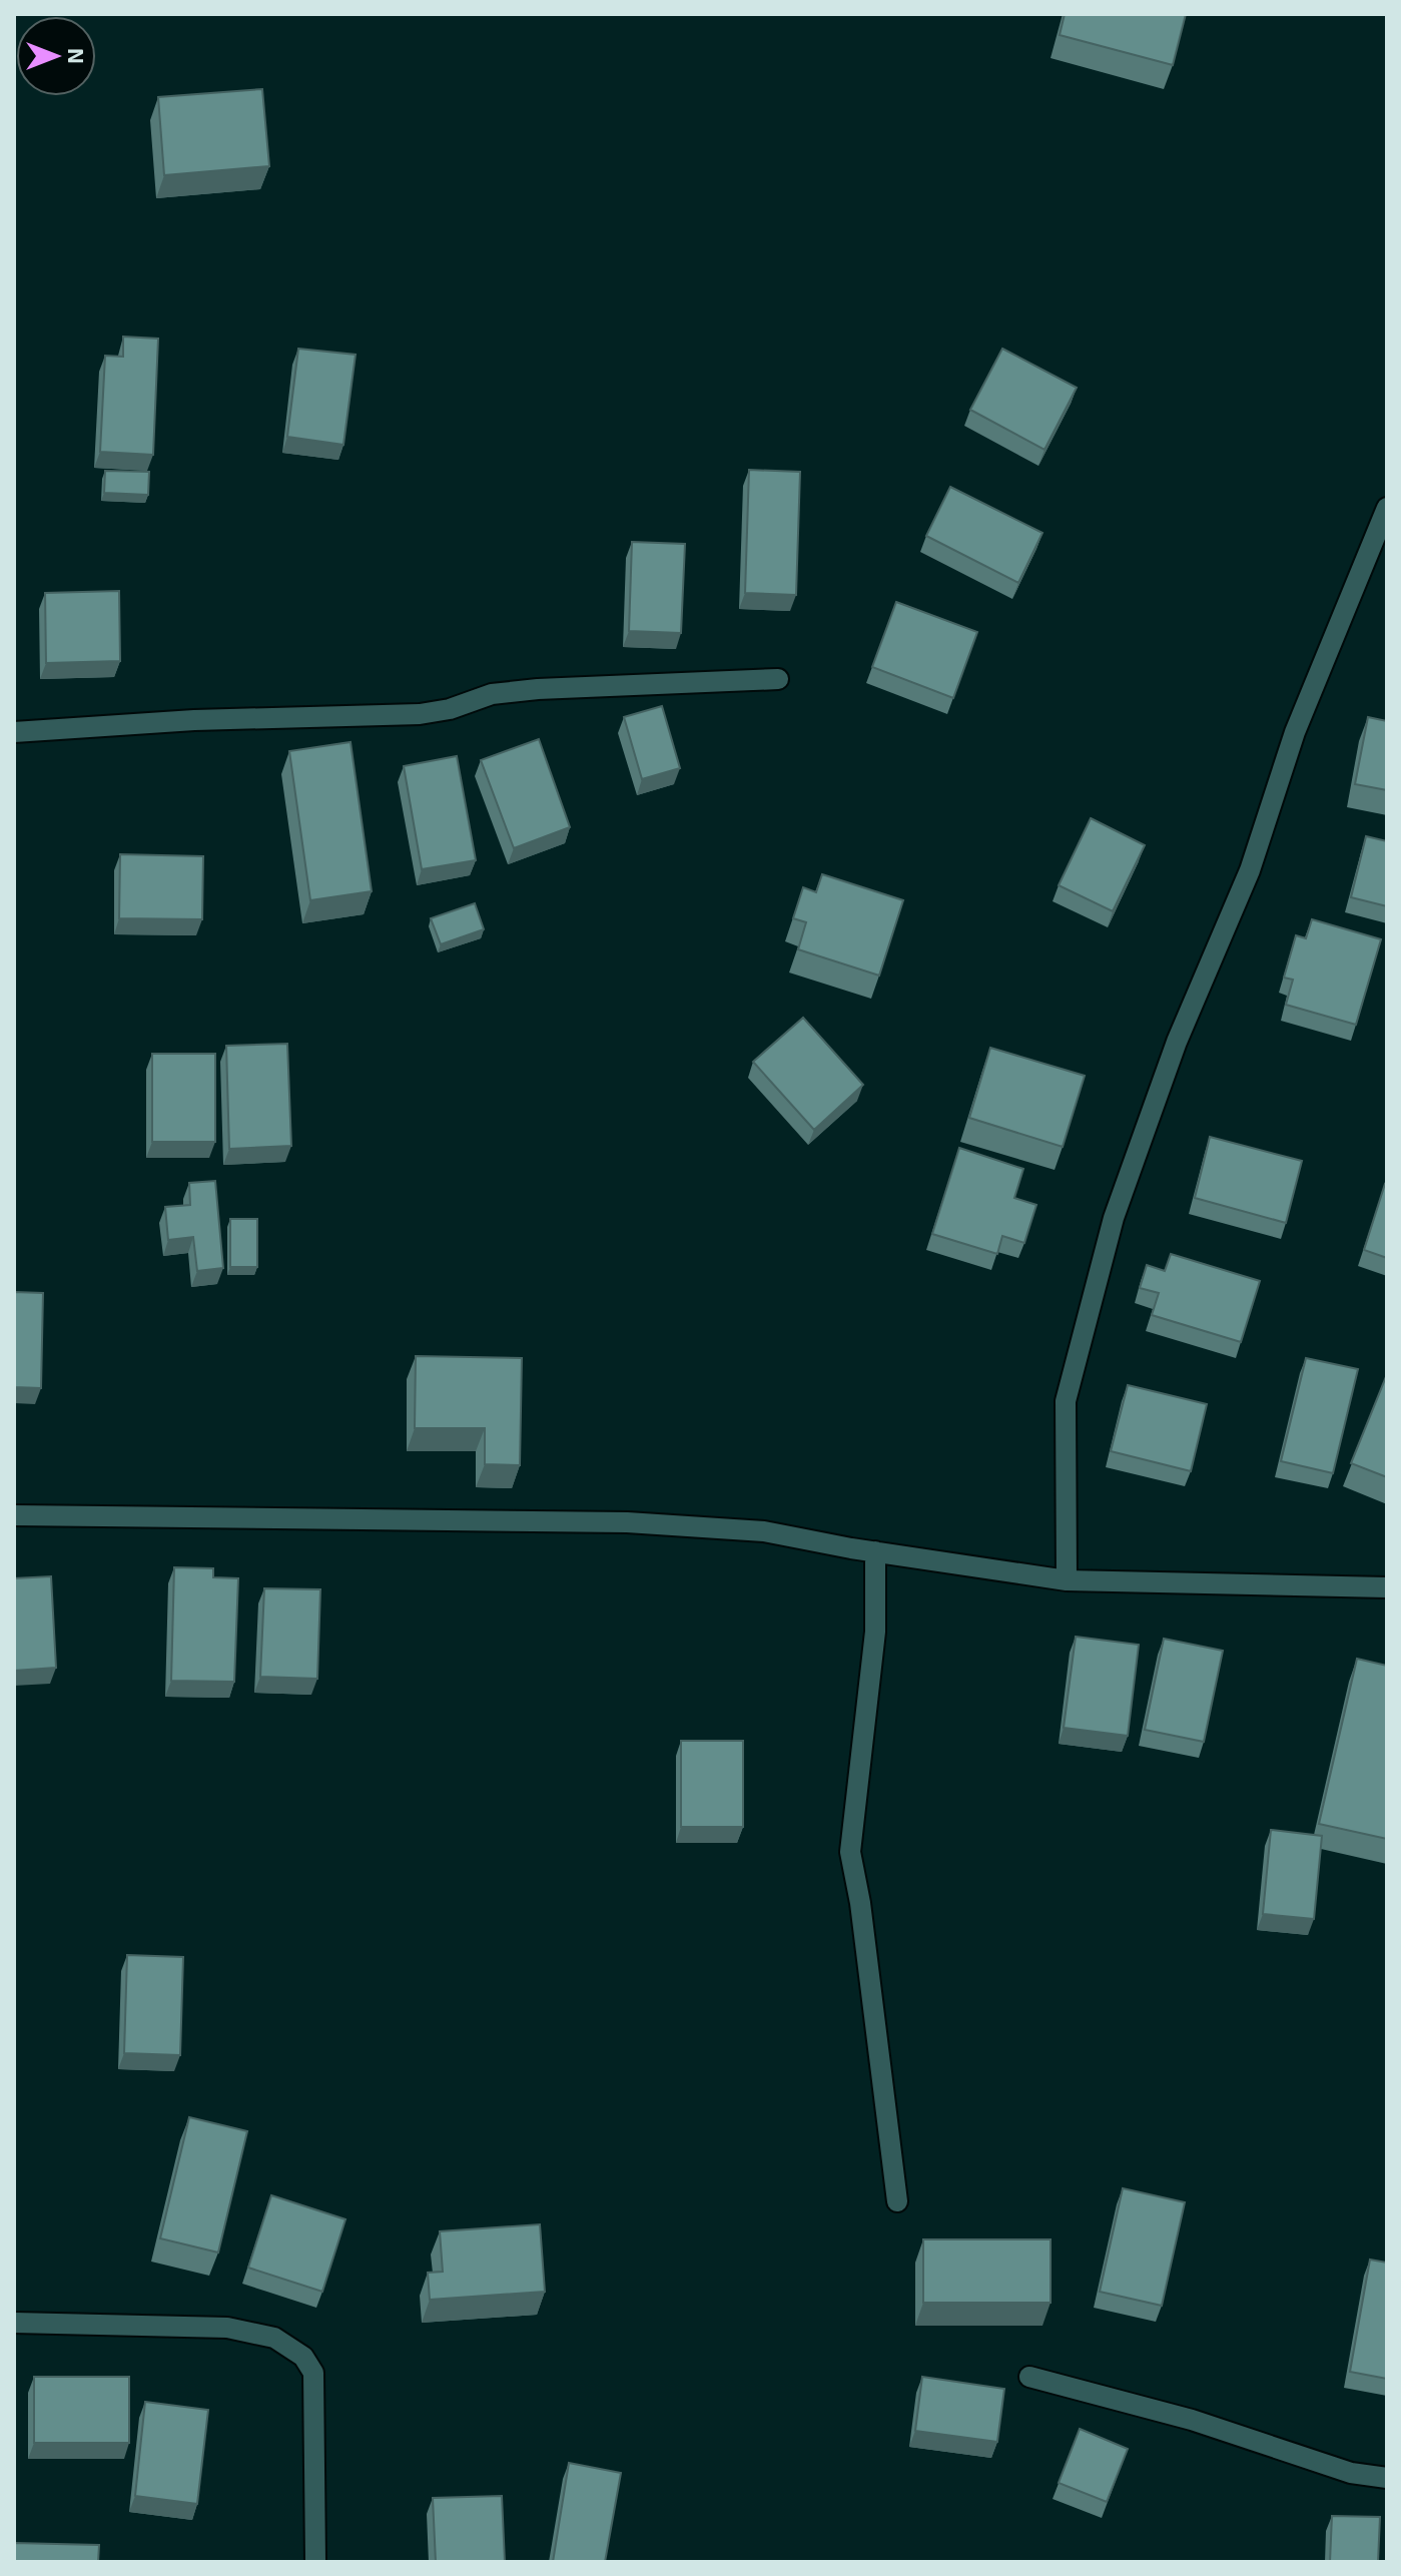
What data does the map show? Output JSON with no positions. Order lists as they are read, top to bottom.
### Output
{
  "north": "right"
}
